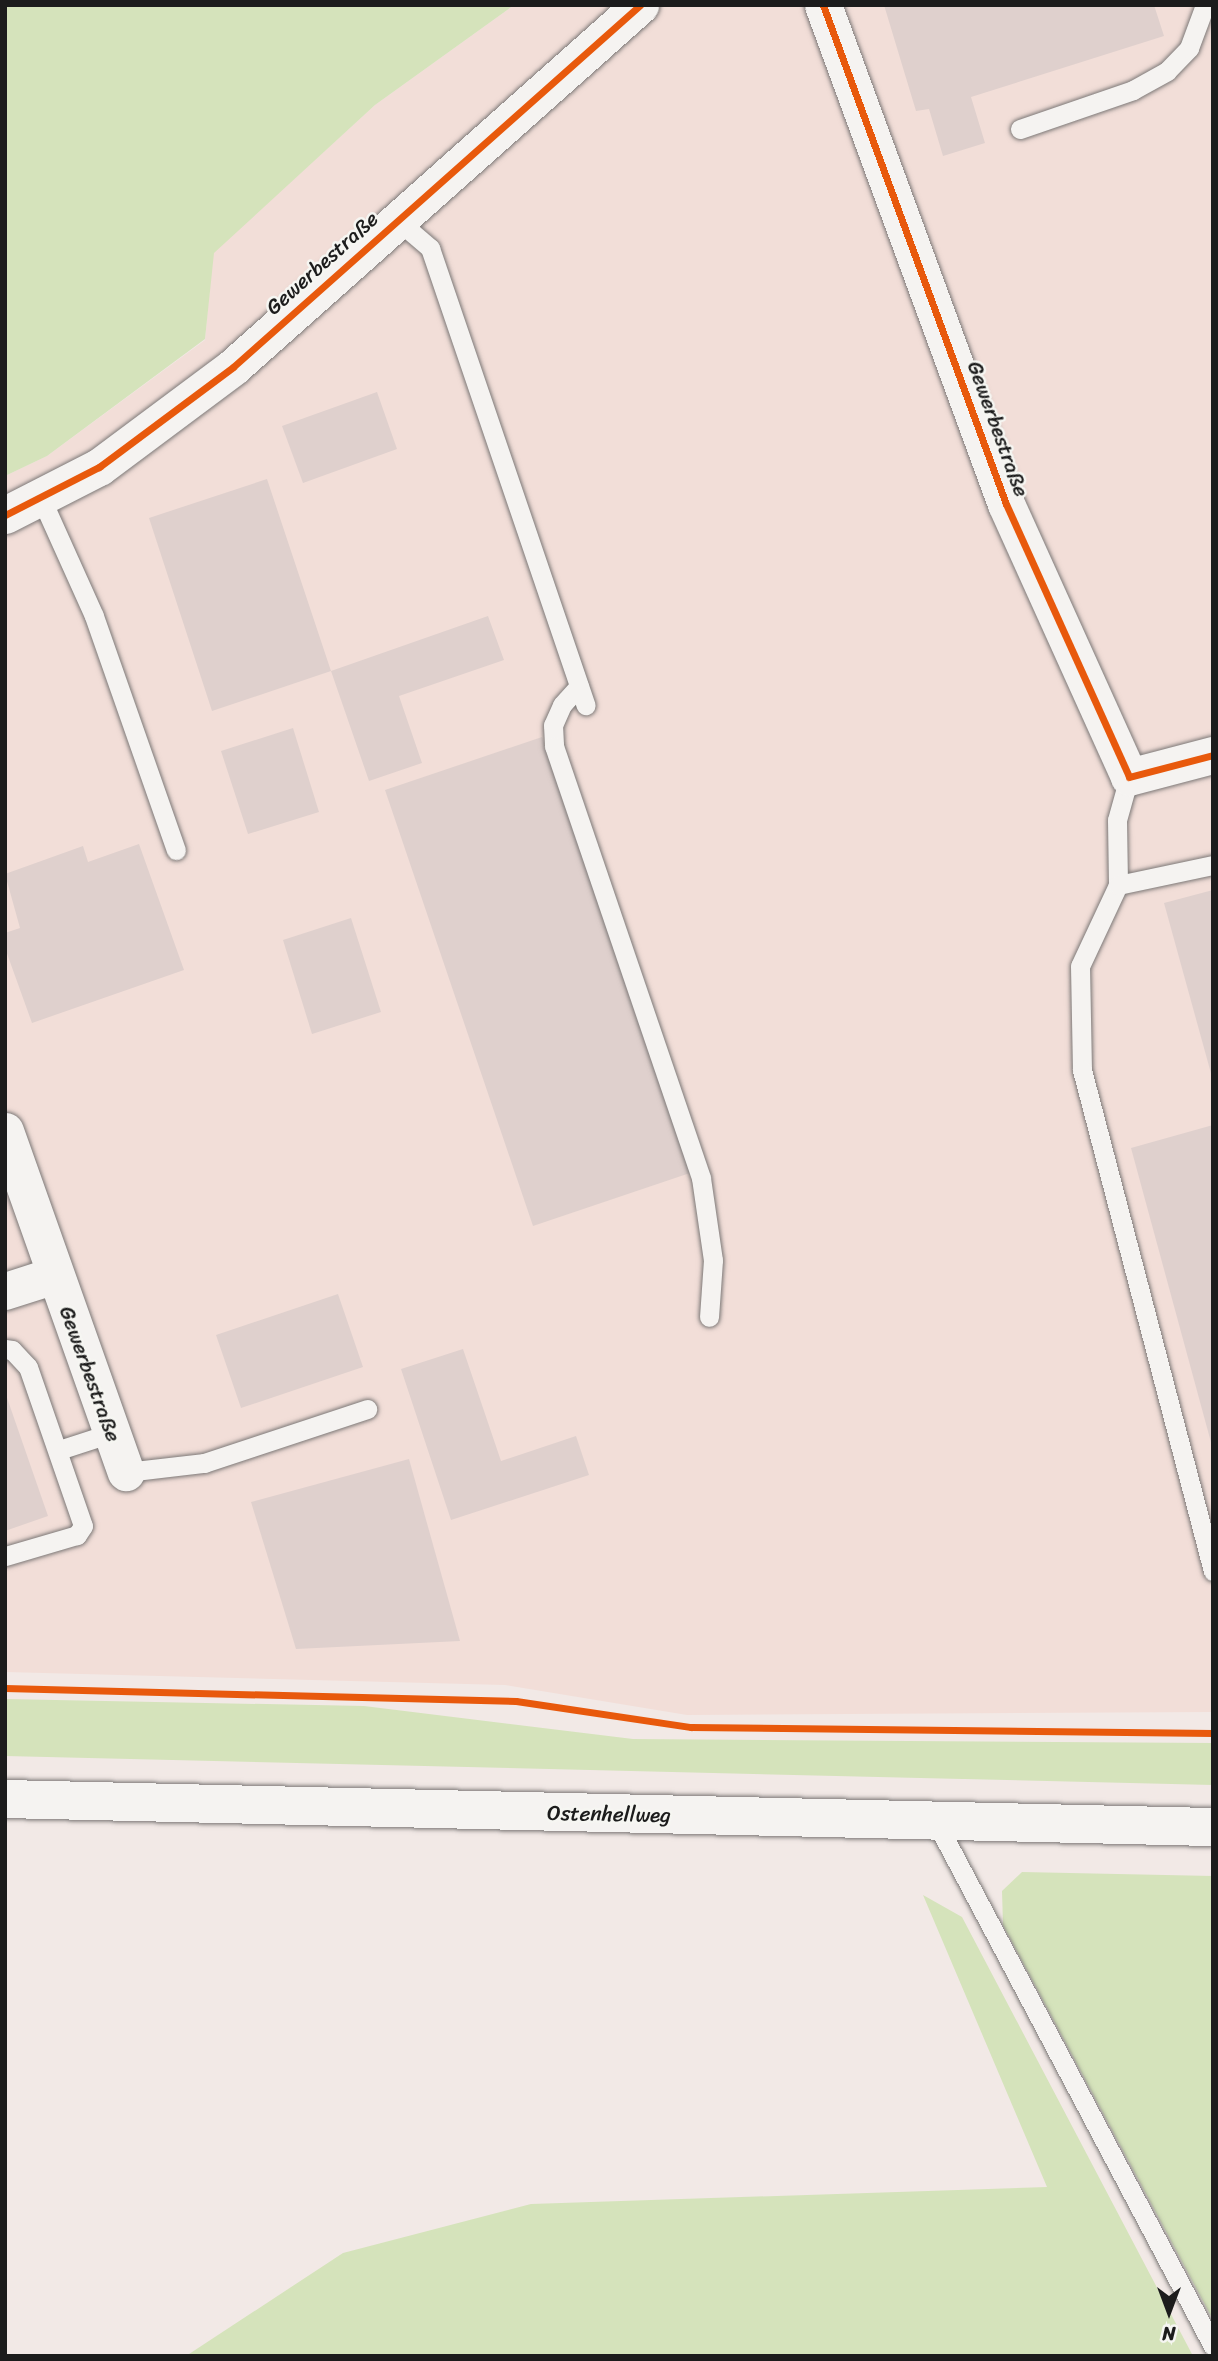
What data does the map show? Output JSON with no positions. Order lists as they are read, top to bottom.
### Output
{
  "streets": {
    "main road": ["Ostenhellweg"],
    "street": ["Gewerbestraße"]
  },
  "north": "bottom"
}
